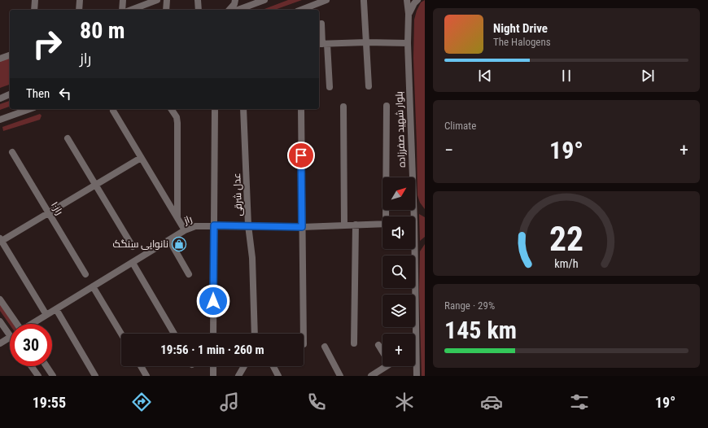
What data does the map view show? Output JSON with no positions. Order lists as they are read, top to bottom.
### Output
{
  "streets": {
    "street": [
      "بلوار شهید صفرزاده",
      "عدل شرقی",
      "راز۱۰",
      "راز"
    ]
  },
  "crossings": [
    ["عدل شرقی", "راز"]
  ],
  "places": {
    "shop": ["نانوایی سنگک"]
  },
  "north": "top right",
  "page": {
    "turn": ["80 m", "راز"],
    "song": ["Night Drive", "The Halogens"],
    "then": "Then",
    "tile": [
      "Climate",
      ["Range · 29%", "145 km"]
    ],
    "heat": ["−", "19°", "+"],
    "map_buttons": "+",
    "limit": "30",
    "trip": "19:56 · 1 min · 260 m",
    "tabs": ["19:55", "19°"],
    "gauge": ["22", "km/h"]
  }
}
